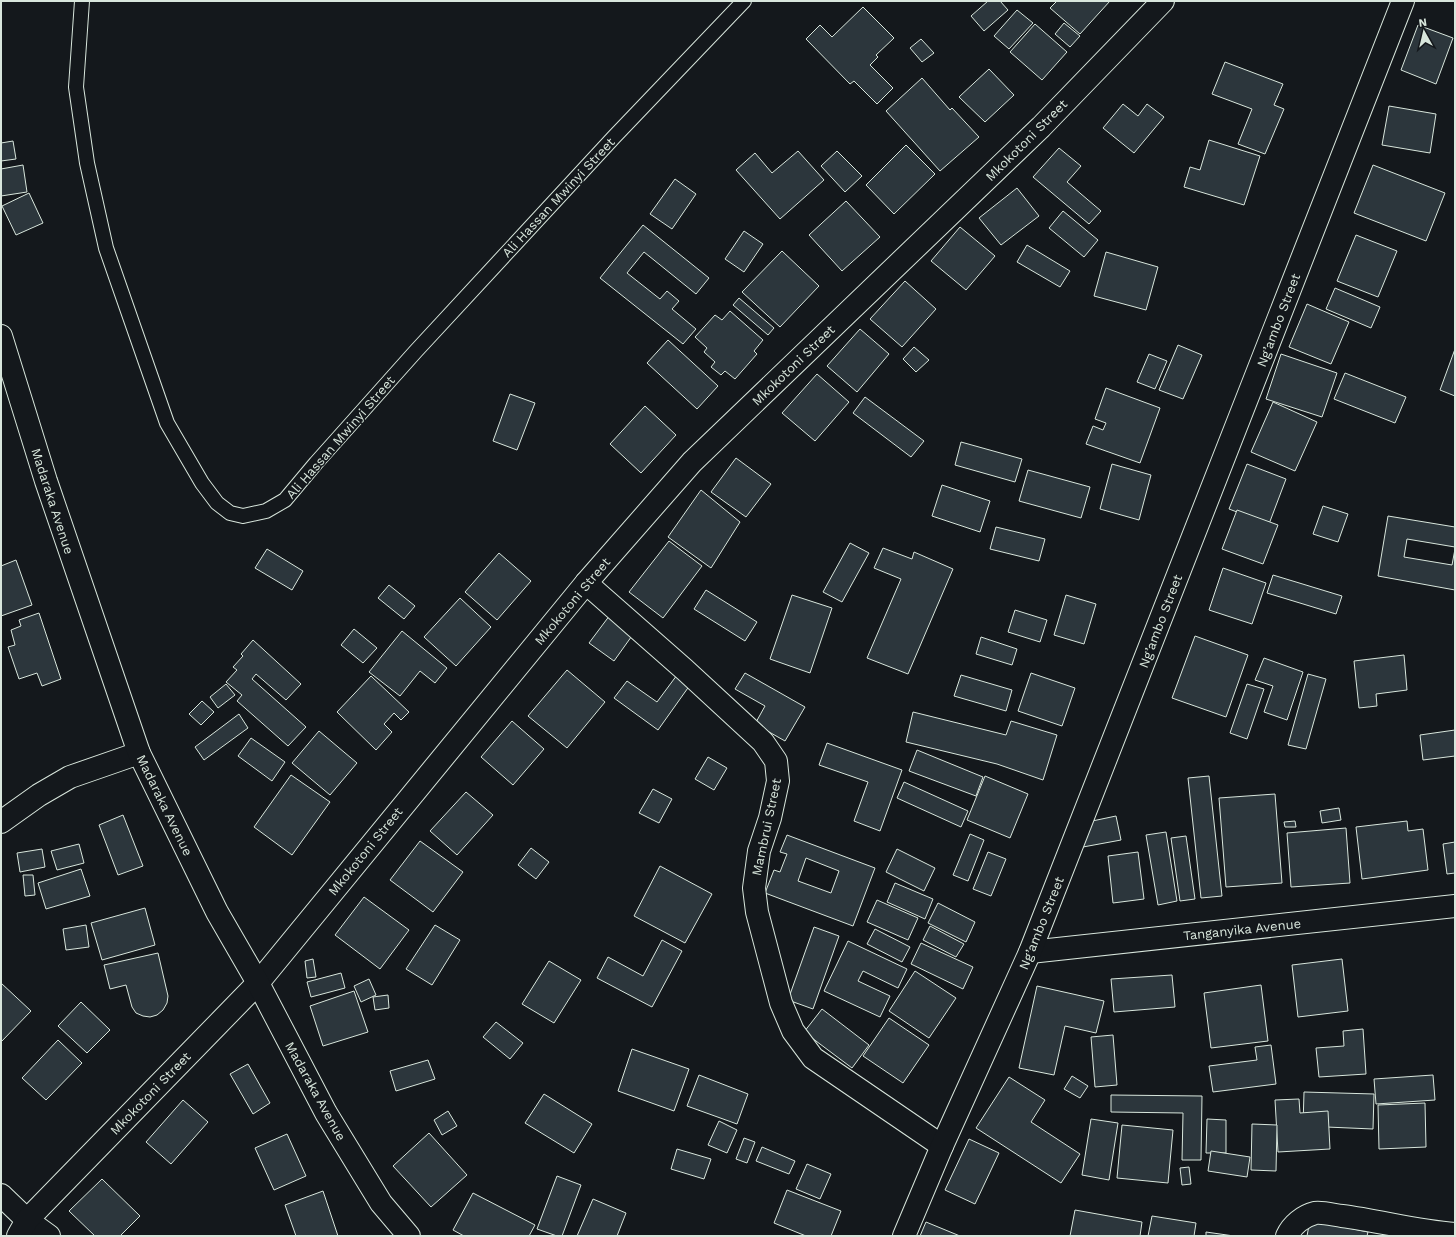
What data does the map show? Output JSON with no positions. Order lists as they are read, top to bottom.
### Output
{
  "streets": {
    "main road": [
      "Mkokotoni Street",
      "Ng’ambo Street",
      "Madaraka Avenue",
      "Mambrui Street",
      "Tanganyika Avenue"
    ],
    "lane": ["Ali Hassan Mwinyi Street"]
  },
  "crossings": [
    ["Mkokotoni Street", "Madaraka Avenue"],
    ["Mkokotoni Street", "Mambrui Street"],
    ["Ng’ambo Street", "Mambrui Street"],
    ["Ng’ambo Street", "Tanganyika Avenue"]
  ],
  "north": "top"
}
